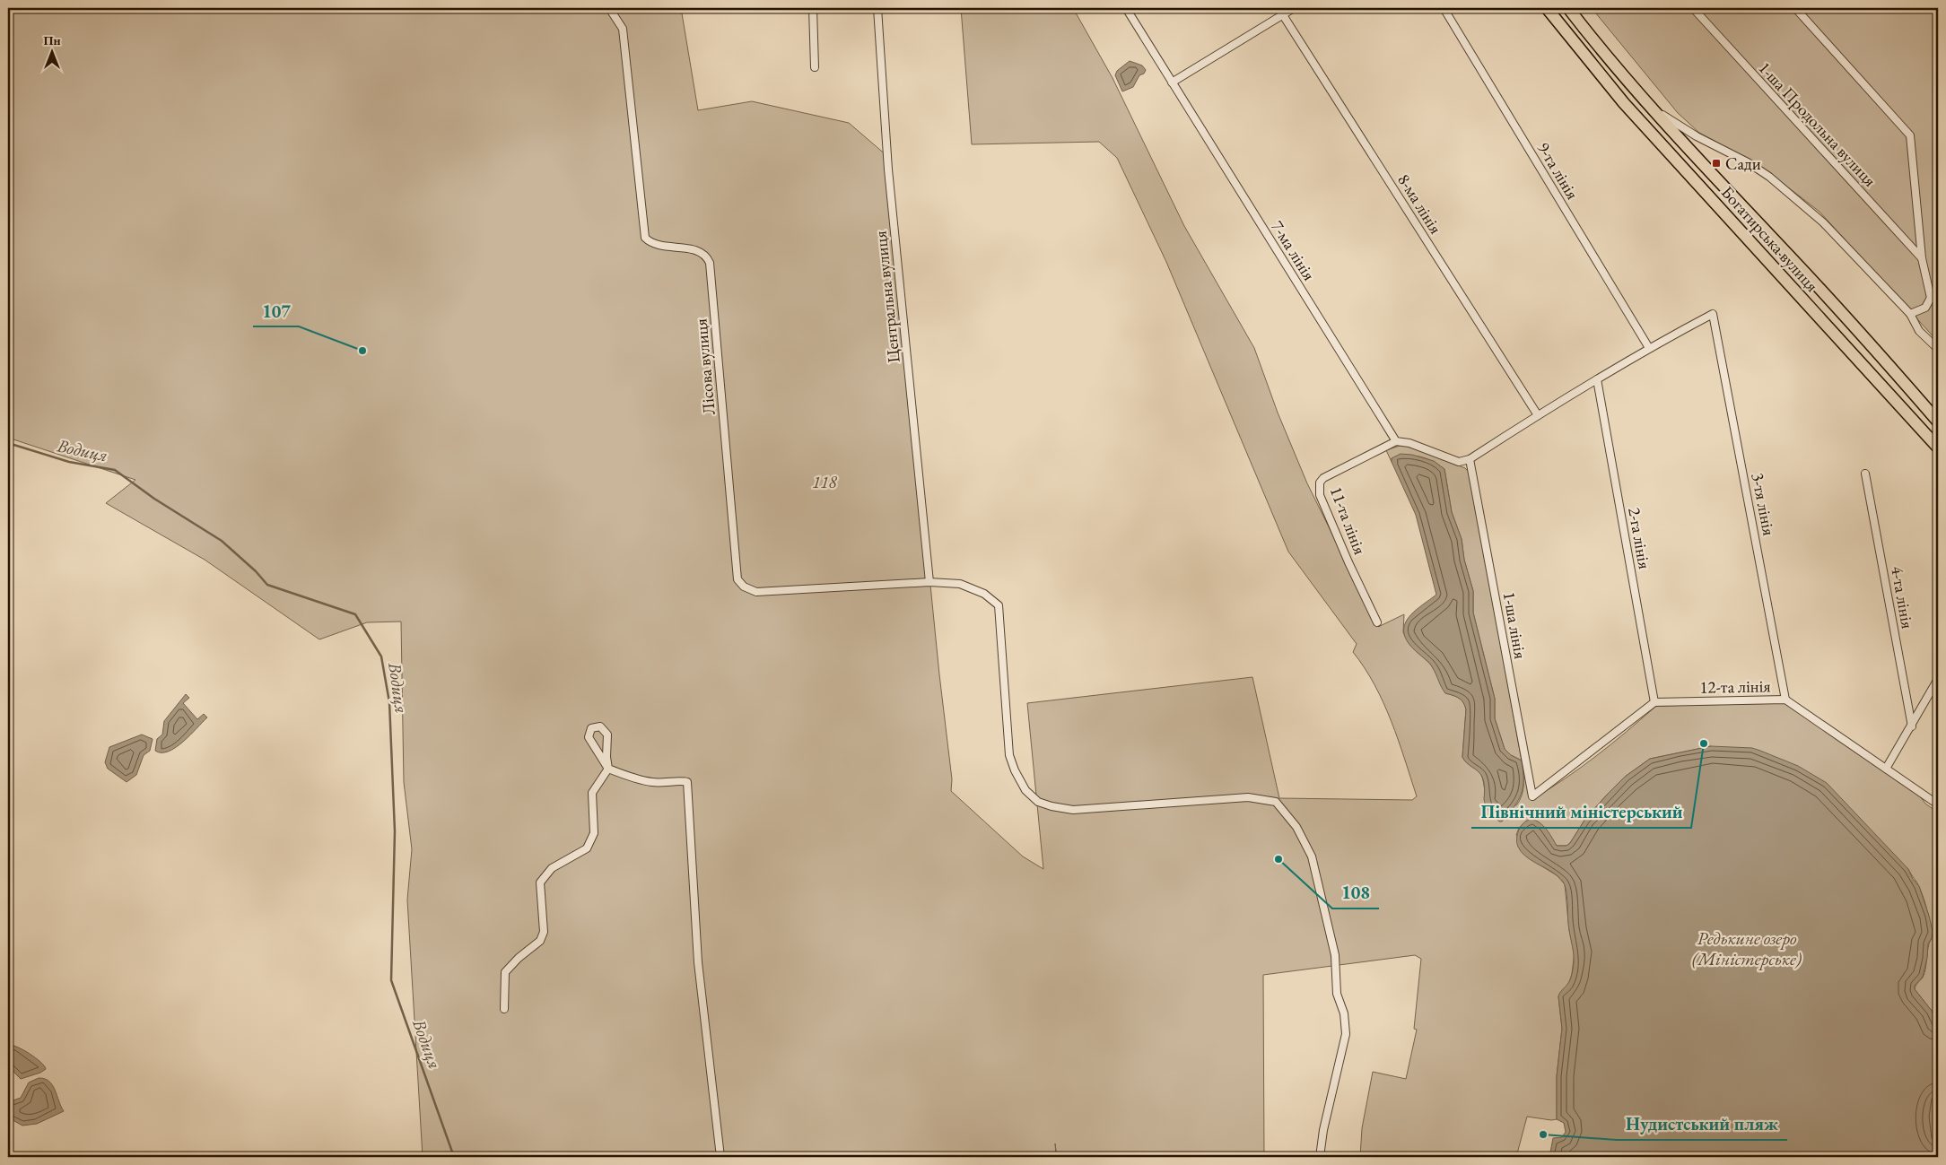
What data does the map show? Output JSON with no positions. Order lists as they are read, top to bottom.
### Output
{
  "streets": {
    "main road": ["Богатирська вулиця"],
    "street": [
      "1-ша Продольна вулиця",
      "9-та лінія",
      "8-ма лінія",
      "7-ма лінія",
      "Центральна вулиця",
      "Лісова вулиця",
      "3-тя лінія",
      "11-та лінія",
      "2-га лінія",
      "4-та лінія",
      "1-ша лінія",
      "12-та лінія"
    ]
  },
  "crossings": [
    ["9-та лінія", "3-тя лінія"],
    ["7-ма лінія", "11-та лінія"],
    ["Центральна вулиця", "Лісова вулиця"],
    ["3-тя лінія", "12-та лінія"],
    ["2-га лінія", "1-ша лінія"],
    ["2-га лінія", "12-та лінія"],
    ["1-ша лінія", "12-та лінія"]
  ],
  "water": ["Водиця", "Редькине озеро (Міністерське)"],
  "parks": ["118"],
  "places": {
    "transit": ["Сади"],
    "other": [
      "107",
      "Північний міністерський",
      "108",
      "Нудистський пляж"
    ]
  },
  "north": "top"
}
